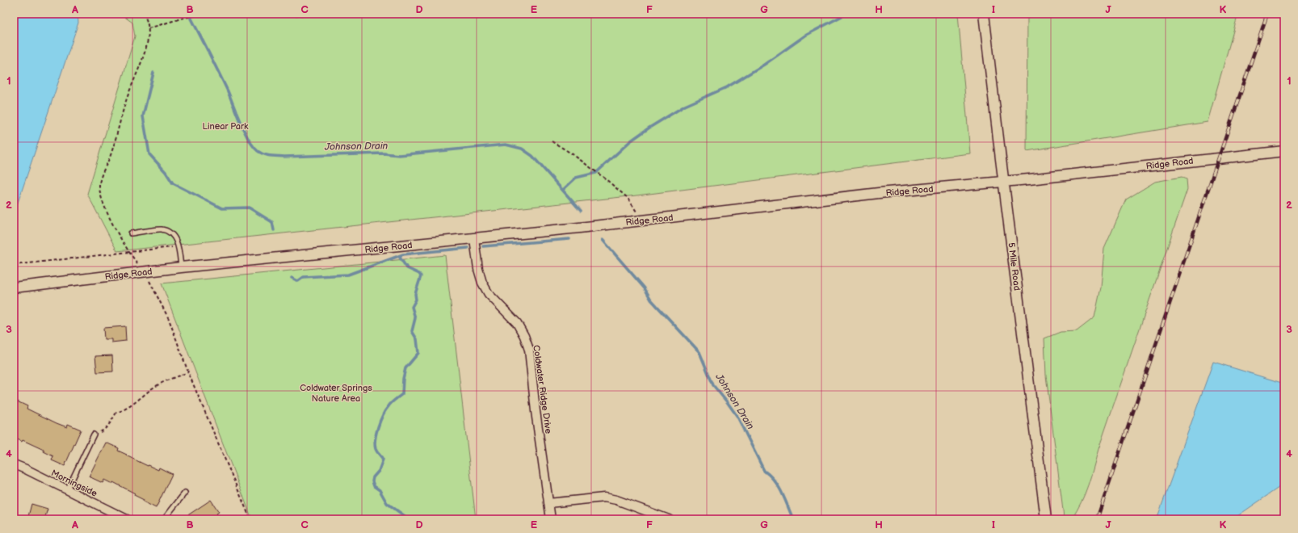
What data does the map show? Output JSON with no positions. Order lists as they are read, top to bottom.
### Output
{
  "streets": {
    "street": [
      "Ridge Road",
      "5 Mile Road",
      "Coldwater Ridge Drive",
      "Morningside"
    ]
  },
  "crossings": [
    ["Ridge Road", "5 Mile Road"],
    ["Ridge Road", "Coldwater Ridge Drive"]
  ],
  "water": ["Johnson Drain"],
  "parks": ["Linear Park", "Coldwater Springs Nature Area"],
  "grid": {
    "columns": [
      "A",
      "B",
      "C",
      "D",
      "E",
      "F",
      "G",
      "H",
      "I",
      "J",
      "K"
    ],
    "rows": [
      "1",
      "2",
      "3",
      "4"
    ]
  }
}
